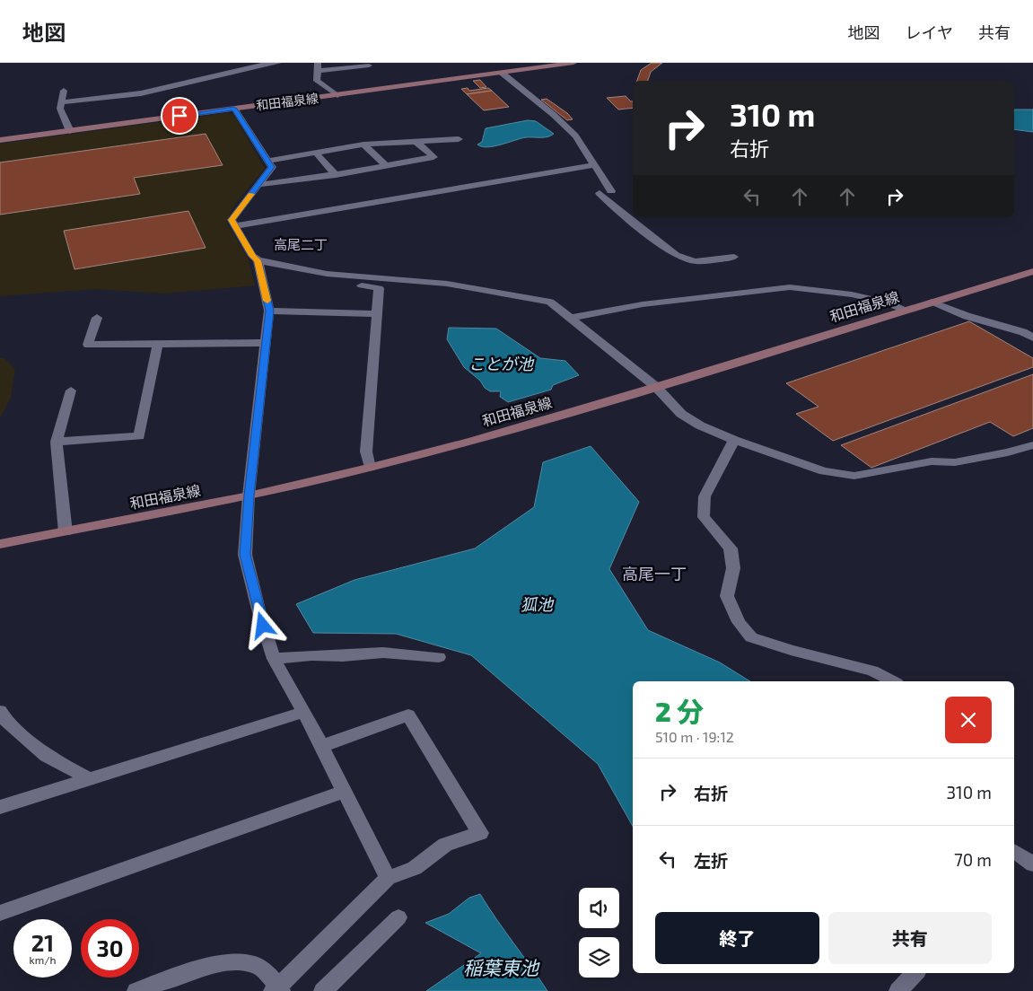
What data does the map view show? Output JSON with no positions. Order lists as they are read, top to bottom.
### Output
{
  "streets": {
    "main road": ["和田福泉線"]
  },
  "districts": ["高尾二丁", "高尾一丁"],
  "water": ["ことが池", "狐池", "稲葉東池"],
  "page": {
    "header": "地図",
    "nav": ["地図", "レイヤ", "共有"],
    "turn": ["310 m", "右折"],
    "heading": ["2 分", "510 m · 19:12"],
    "list": [
      {
        "name": "右折",
        "value": "310 m"
      },
      {
        "name": "左折",
        "value": "70 m"
      }
    ],
    "buttons": ["終了", "共有"],
    "speed": "21 km/h",
    "limit": "30"
  }
}
